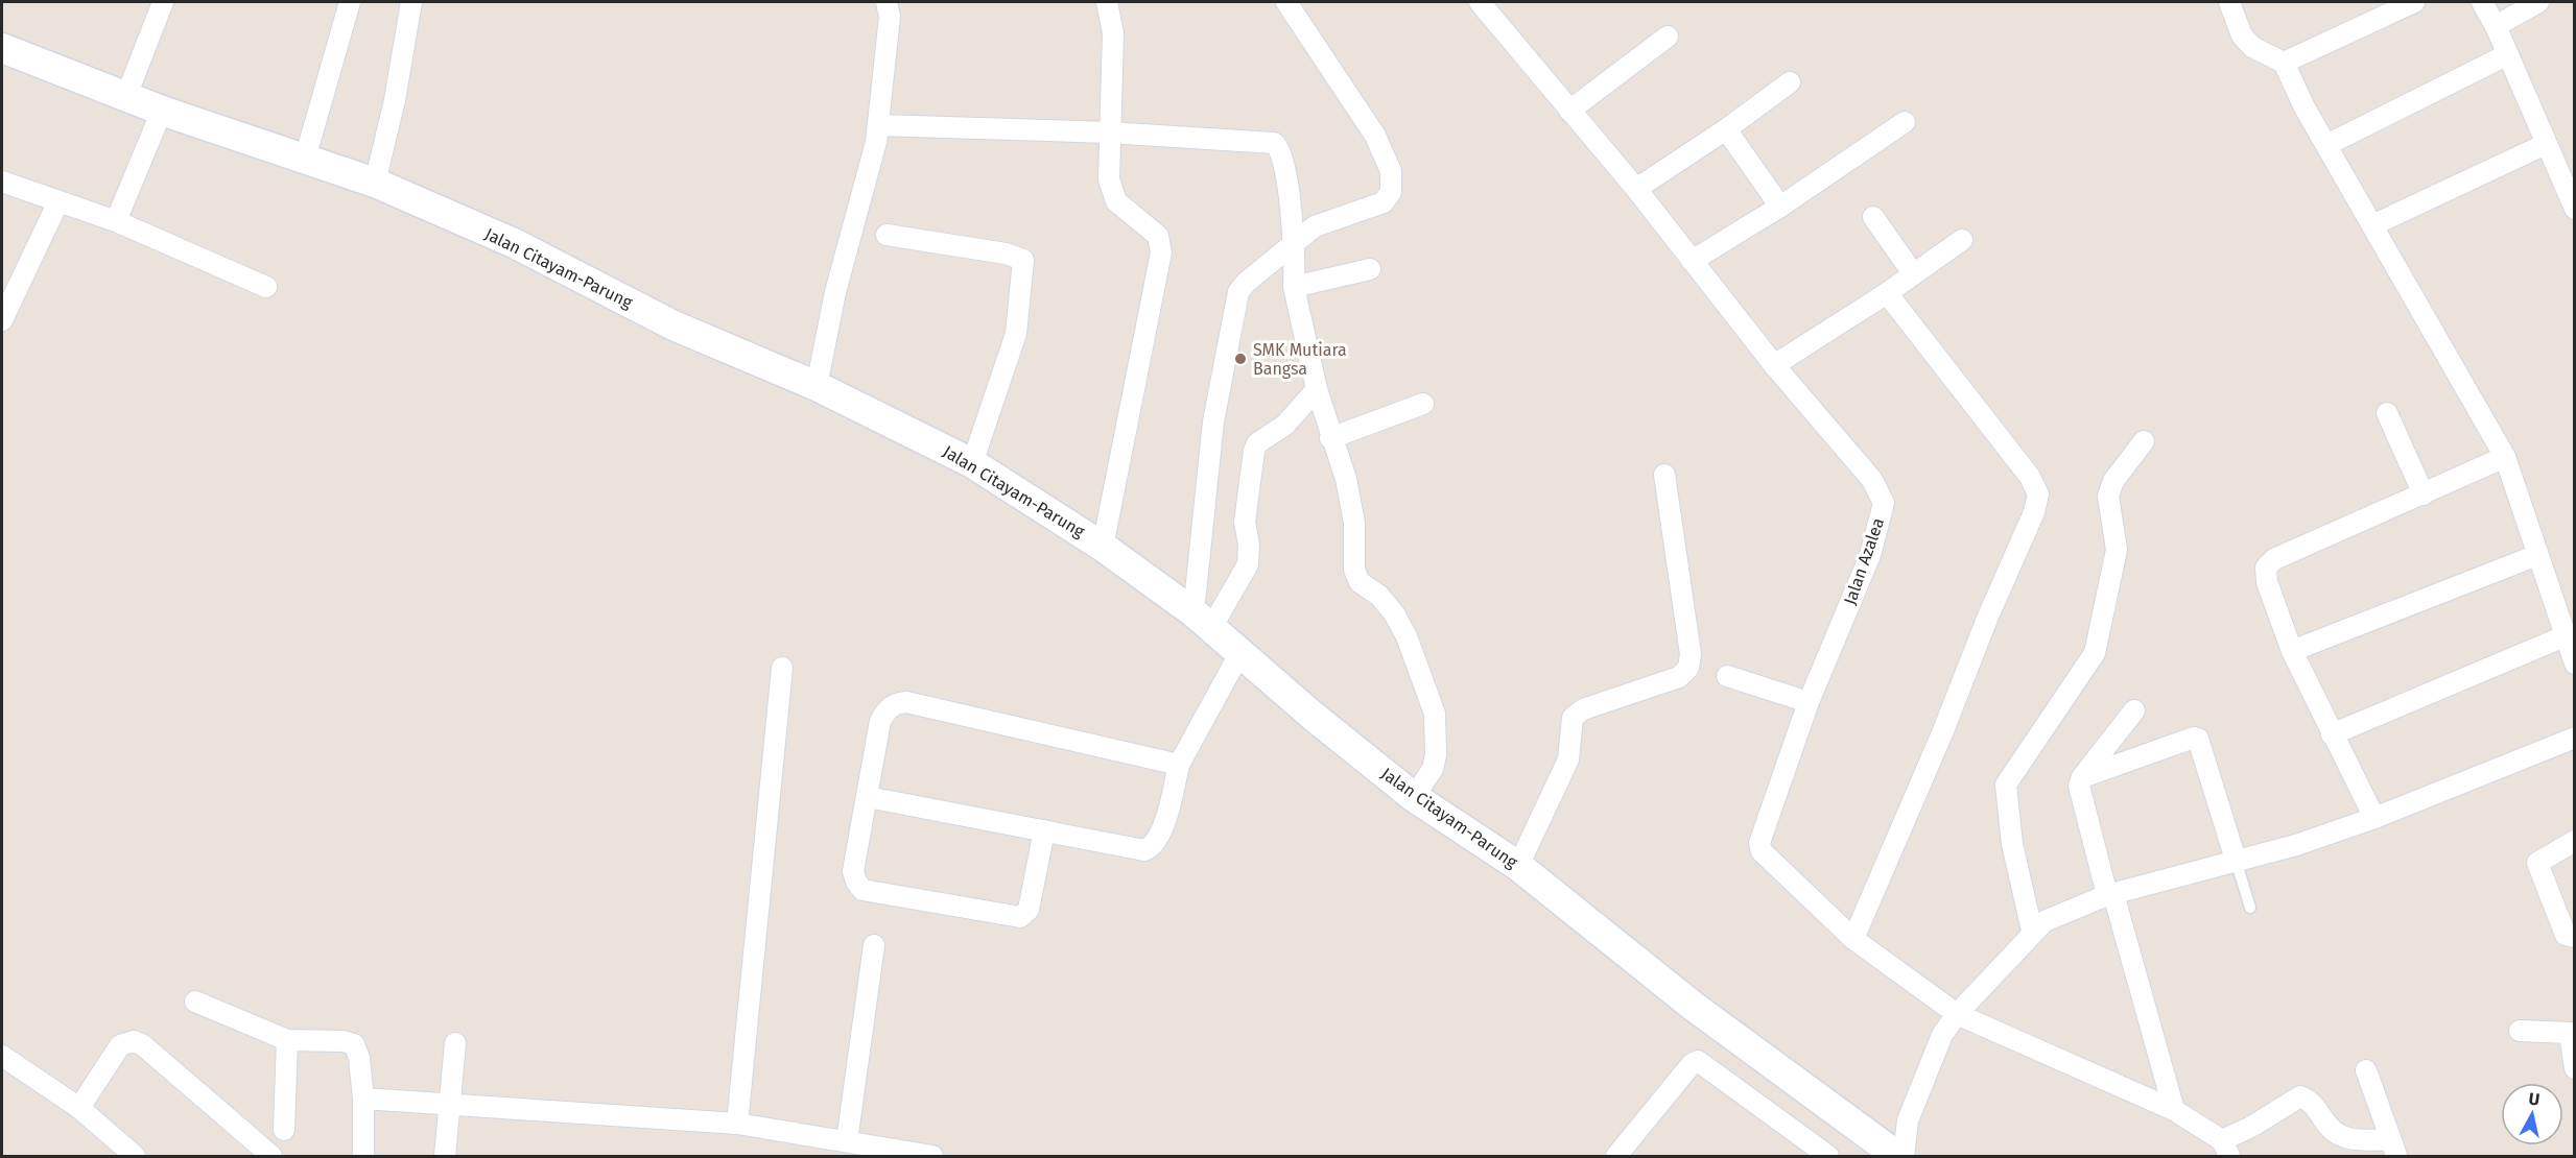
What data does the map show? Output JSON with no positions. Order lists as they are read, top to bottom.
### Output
{
  "streets": {
    "main road": ["Jalan Citayam-Parung"],
    "street": ["Jalan Azalea"]
  },
  "places": ["SMK Mutiara Bangsa"],
  "north": "top"
}
